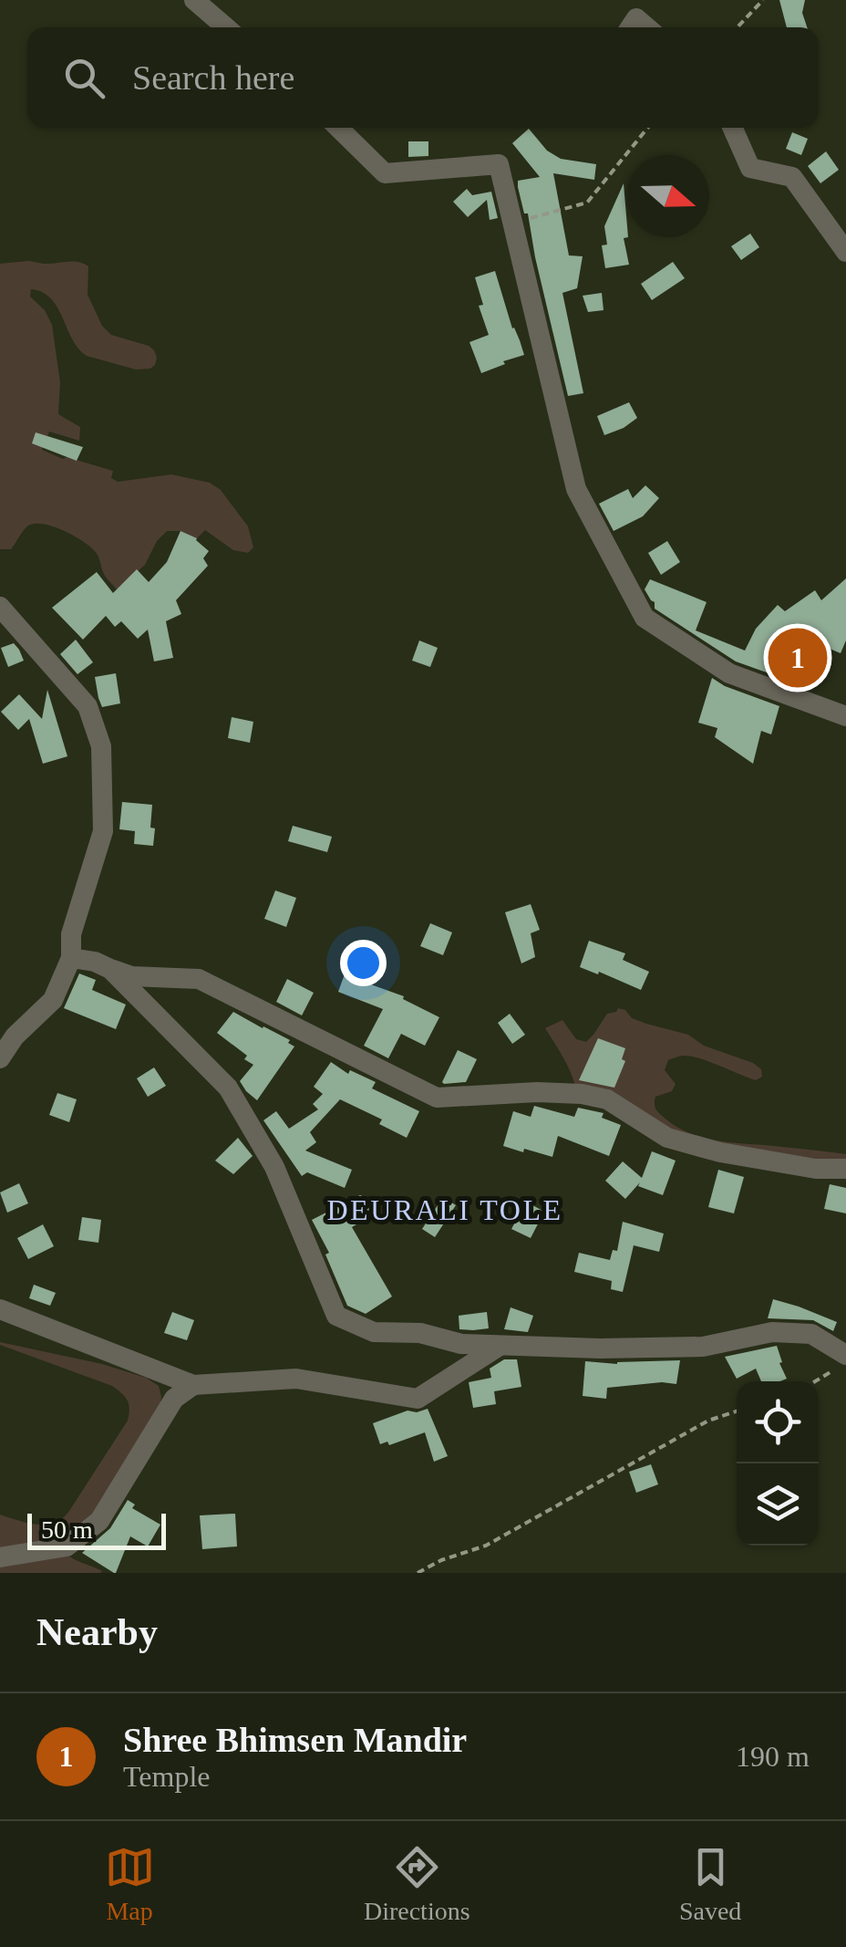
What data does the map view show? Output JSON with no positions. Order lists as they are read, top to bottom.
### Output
{
  "districts": ["DEURALI TOLE"],
  "scale_bar": "50 m",
  "north": "right",
  "page": {
    "search": "Search here",
    "pins": "1",
    "scale": "50 m",
    "heading": "Nearby",
    "list": [
      {
        "mark": "1",
        "name": "Shree Bhimsen Mandir",
        "note": "Temple",
        "value": "190 m"
      }
    ],
    "nav": ["Map", "Directions", "Saved"]
  }
}
